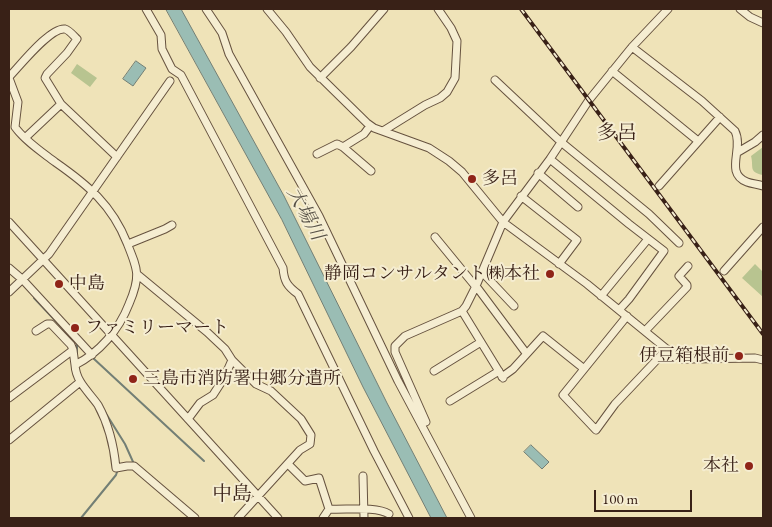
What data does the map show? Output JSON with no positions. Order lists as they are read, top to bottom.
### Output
{
  "districts": ["多呂", "中島"],
  "water": ["大場川"],
  "places": [
    "多呂",
    "静岡コンサルタント㈱本社",
    "中島",
    "ファミリーマート",
    "伊豆箱根前",
    "三島市消防署中郷分遣所",
    "本社"
  ],
  "scale_bar": "100 m"
}
